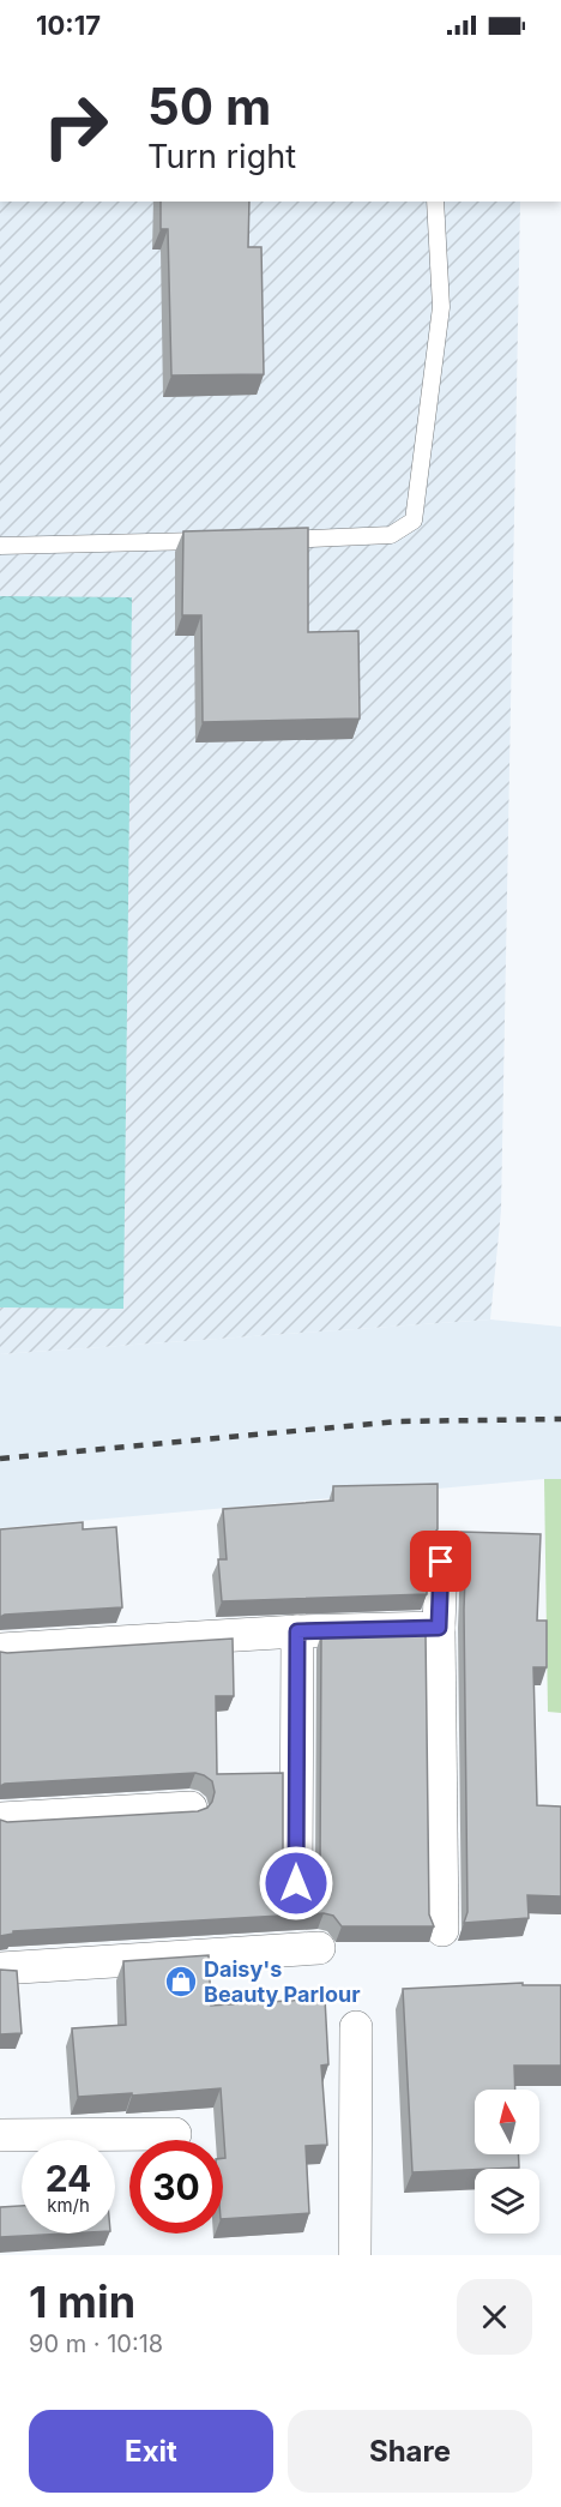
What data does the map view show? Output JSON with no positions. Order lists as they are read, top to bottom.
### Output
{
  "places": {
    "shop": ["Daisy's Beauty Parlour"]
  },
  "north": "top",
  "page": {
    "status": "10:17",
    "turn": ["50 m", "Turn right"],
    "speed": "24 km/h",
    "limit": "30",
    "heading": ["1 min", "90 m · 10:18"],
    "buttons": ["Exit", "Share"]
  }
}
